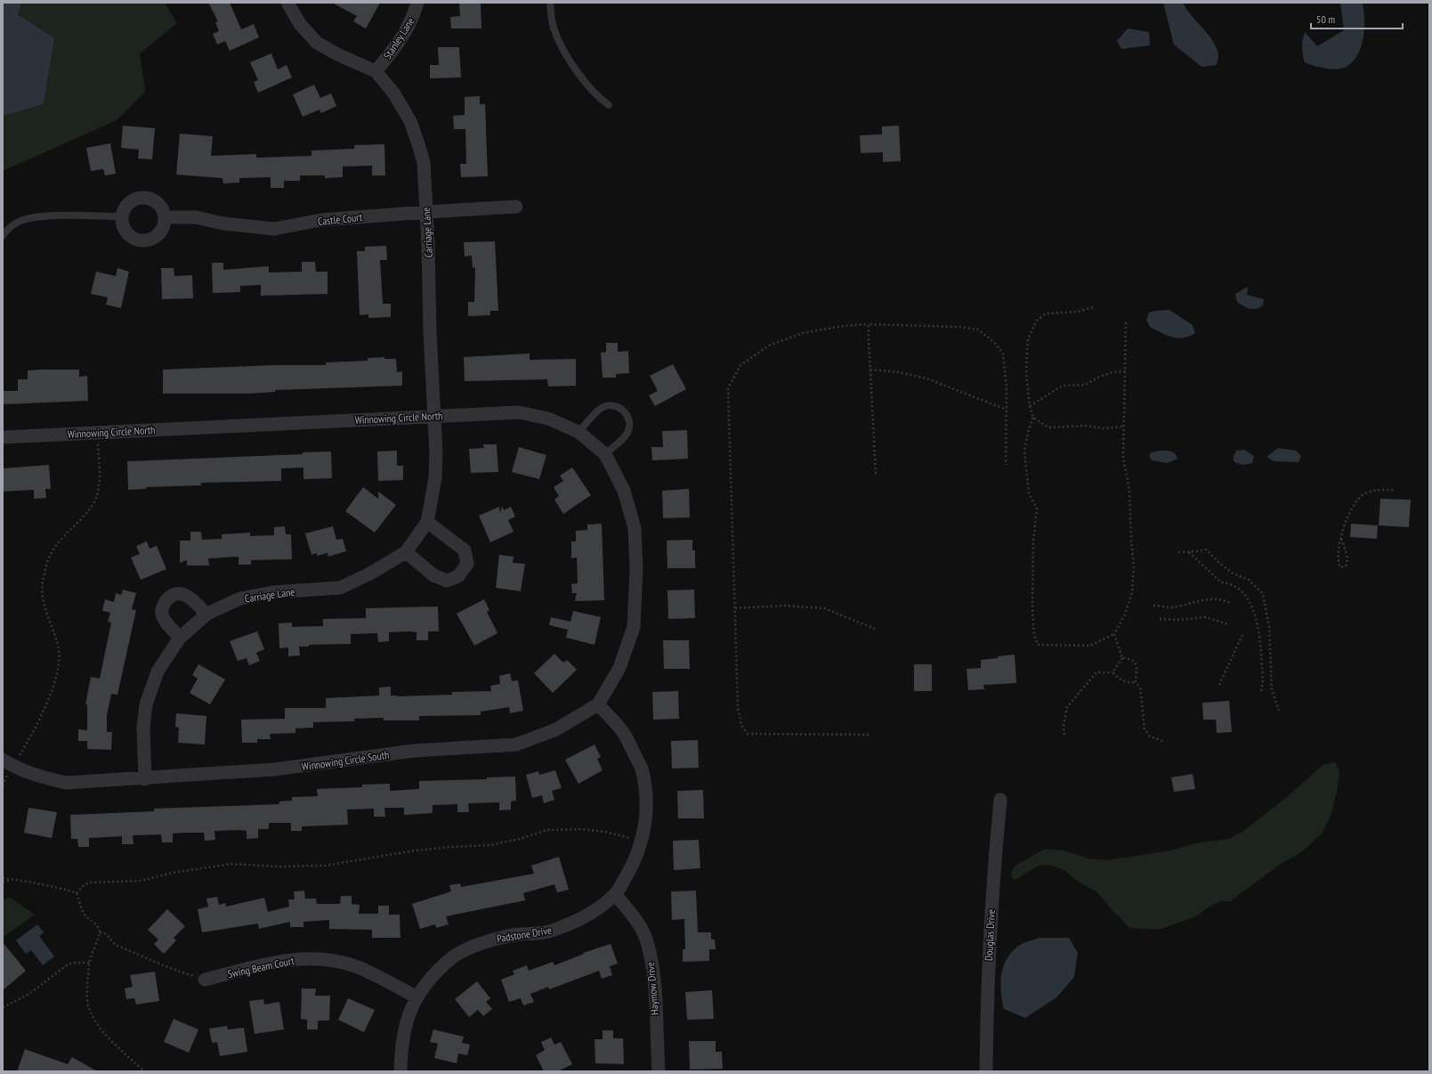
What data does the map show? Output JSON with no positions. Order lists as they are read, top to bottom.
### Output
{
  "streets": {
    "street": [
      "Stanley Lane",
      "Castle Court",
      "Carriage Lane",
      "Winnowing Circle North",
      "Winnowing Circle South",
      "Padstone Drive",
      "Douglas Drive",
      "Swing Beam Court",
      "Haymow Drive"
    ]
  },
  "crossings": [
    ["Stanley Lane", "Carriage Lane"],
    ["Castle Court", "Carriage Lane"],
    ["Carriage Lane", "Winnowing Circle North"],
    ["Carriage Lane", "Winnowing Circle South"],
    ["Winnowing Circle North", "Winnowing Circle South"],
    ["Winnowing Circle South", "Padstone Drive"],
    ["Padstone Drive", "Swing Beam Court"],
    ["Padstone Drive", "Haymow Drive"]
  ],
  "scale_bar": "50 m"
}
